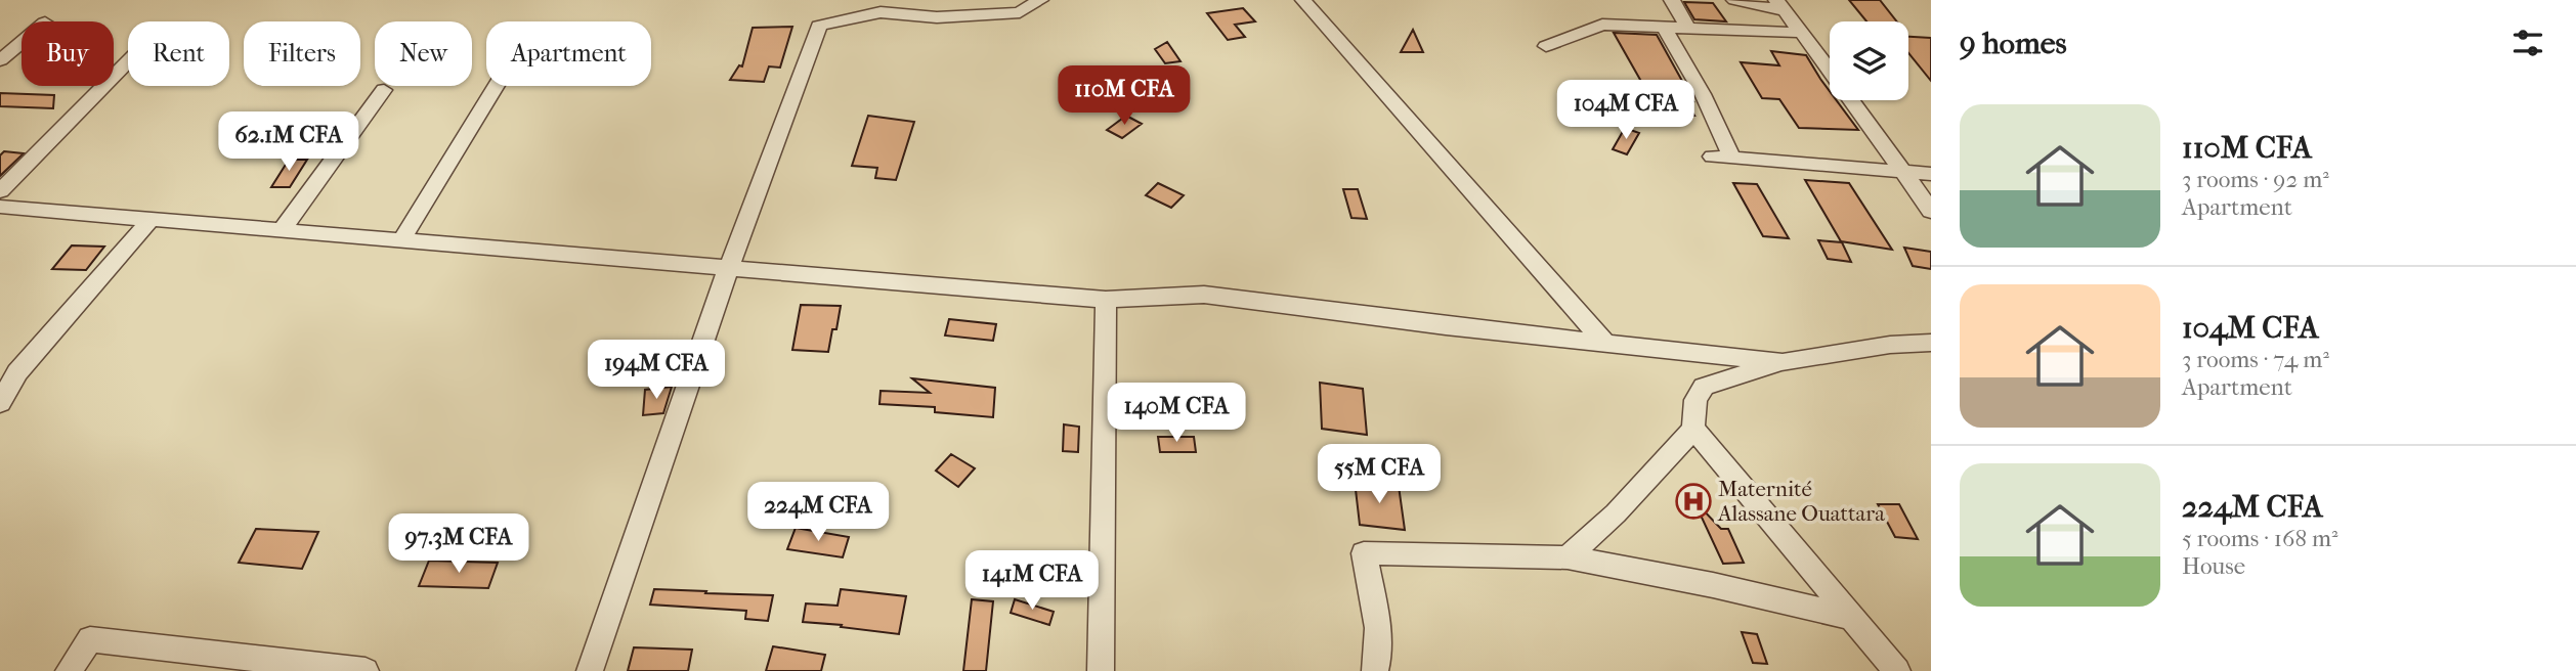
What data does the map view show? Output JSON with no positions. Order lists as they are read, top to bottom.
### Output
{
  "places": {
    "hospital": ["Maternité Alassane Ouattara"]
  },
  "page": {
    "heading": "9 homes",
    "chip": [
      "Buy",
      "Rent",
      "Filters",
      "New",
      "Apartment"
    ],
    "price": [
      "110M CFA",
      "104M CFA",
      "62.1M CFA",
      "194M CFA",
      "140M CFA",
      "55M CFA",
      "224M CFA",
      "97.3M CFA",
      "141M CFA"
    ],
    "list": [
      {
        "name": "110M CFA",
        "note": "3 rooms · 92 m² · Apartment"
      },
      {
        "name": "104M CFA",
        "note": "3 rooms · 74 m² · Apartment"
      },
      {
        "name": "224M CFA",
        "note": "5 rooms · 168 m² · House"
      }
    ]
  }
}
